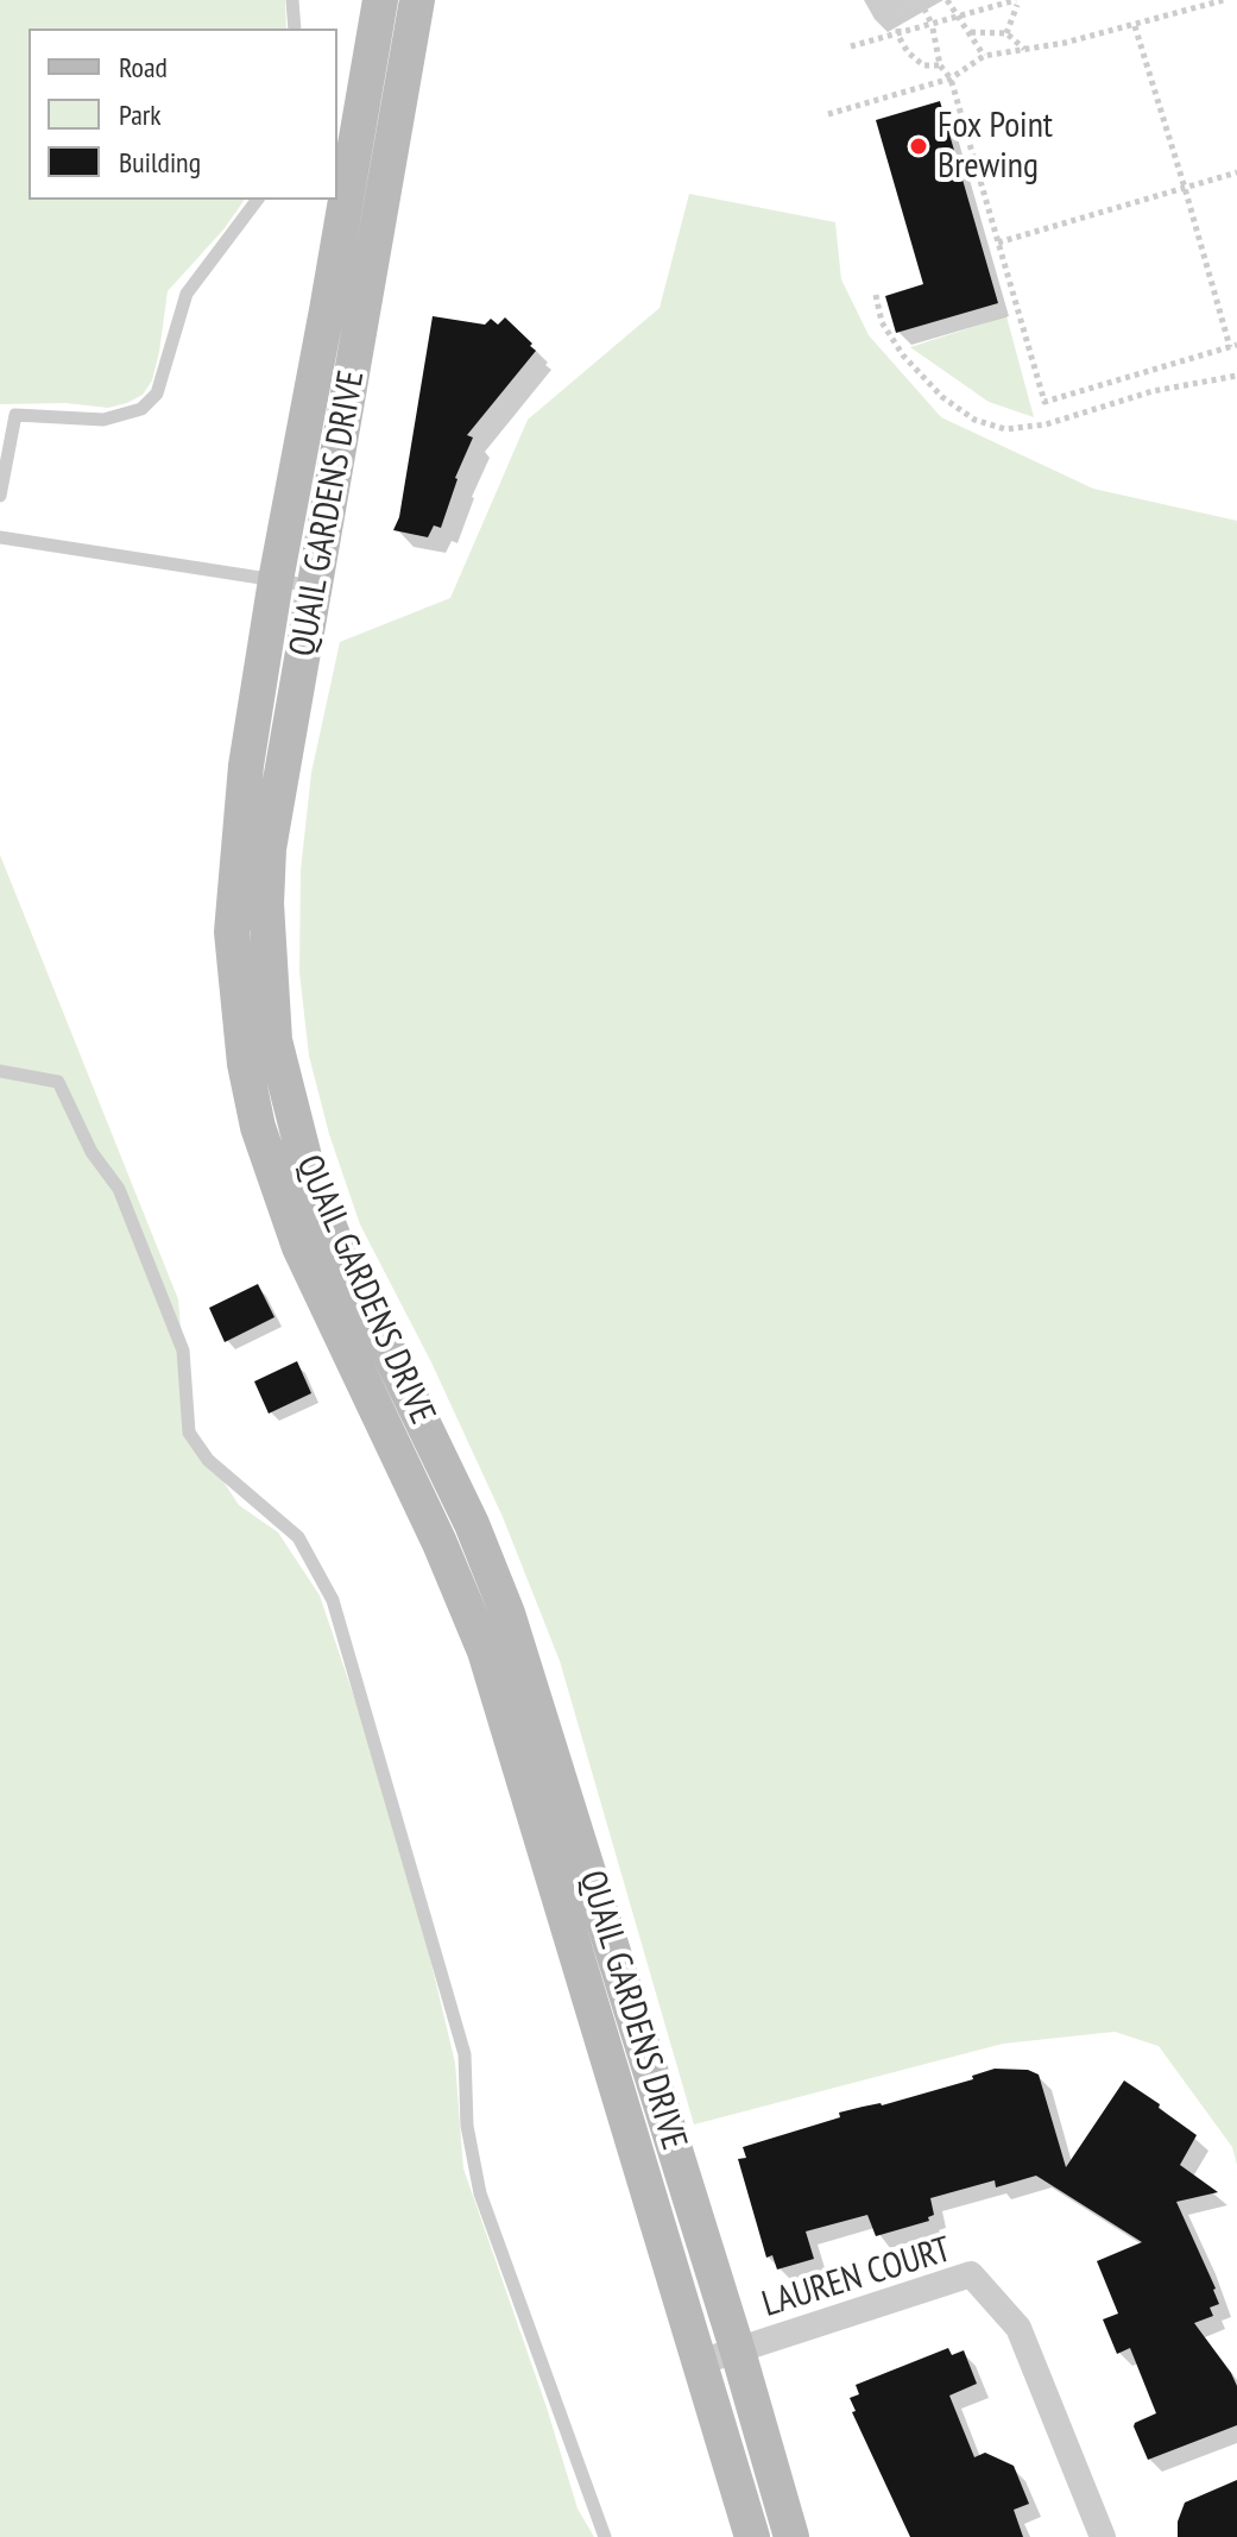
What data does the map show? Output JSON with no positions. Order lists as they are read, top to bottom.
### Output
{
  "streets": {
    "main road": ["QUAIL GARDENS DRIVE"],
    "street": ["LAUREN COURT"]
  },
  "crossings": [
    ["QUAIL GARDENS DRIVE", "LAUREN COURT"]
  ],
  "places": ["Fox Point Brewing"],
  "legend": ["Road", "Park", "Building"]
}
